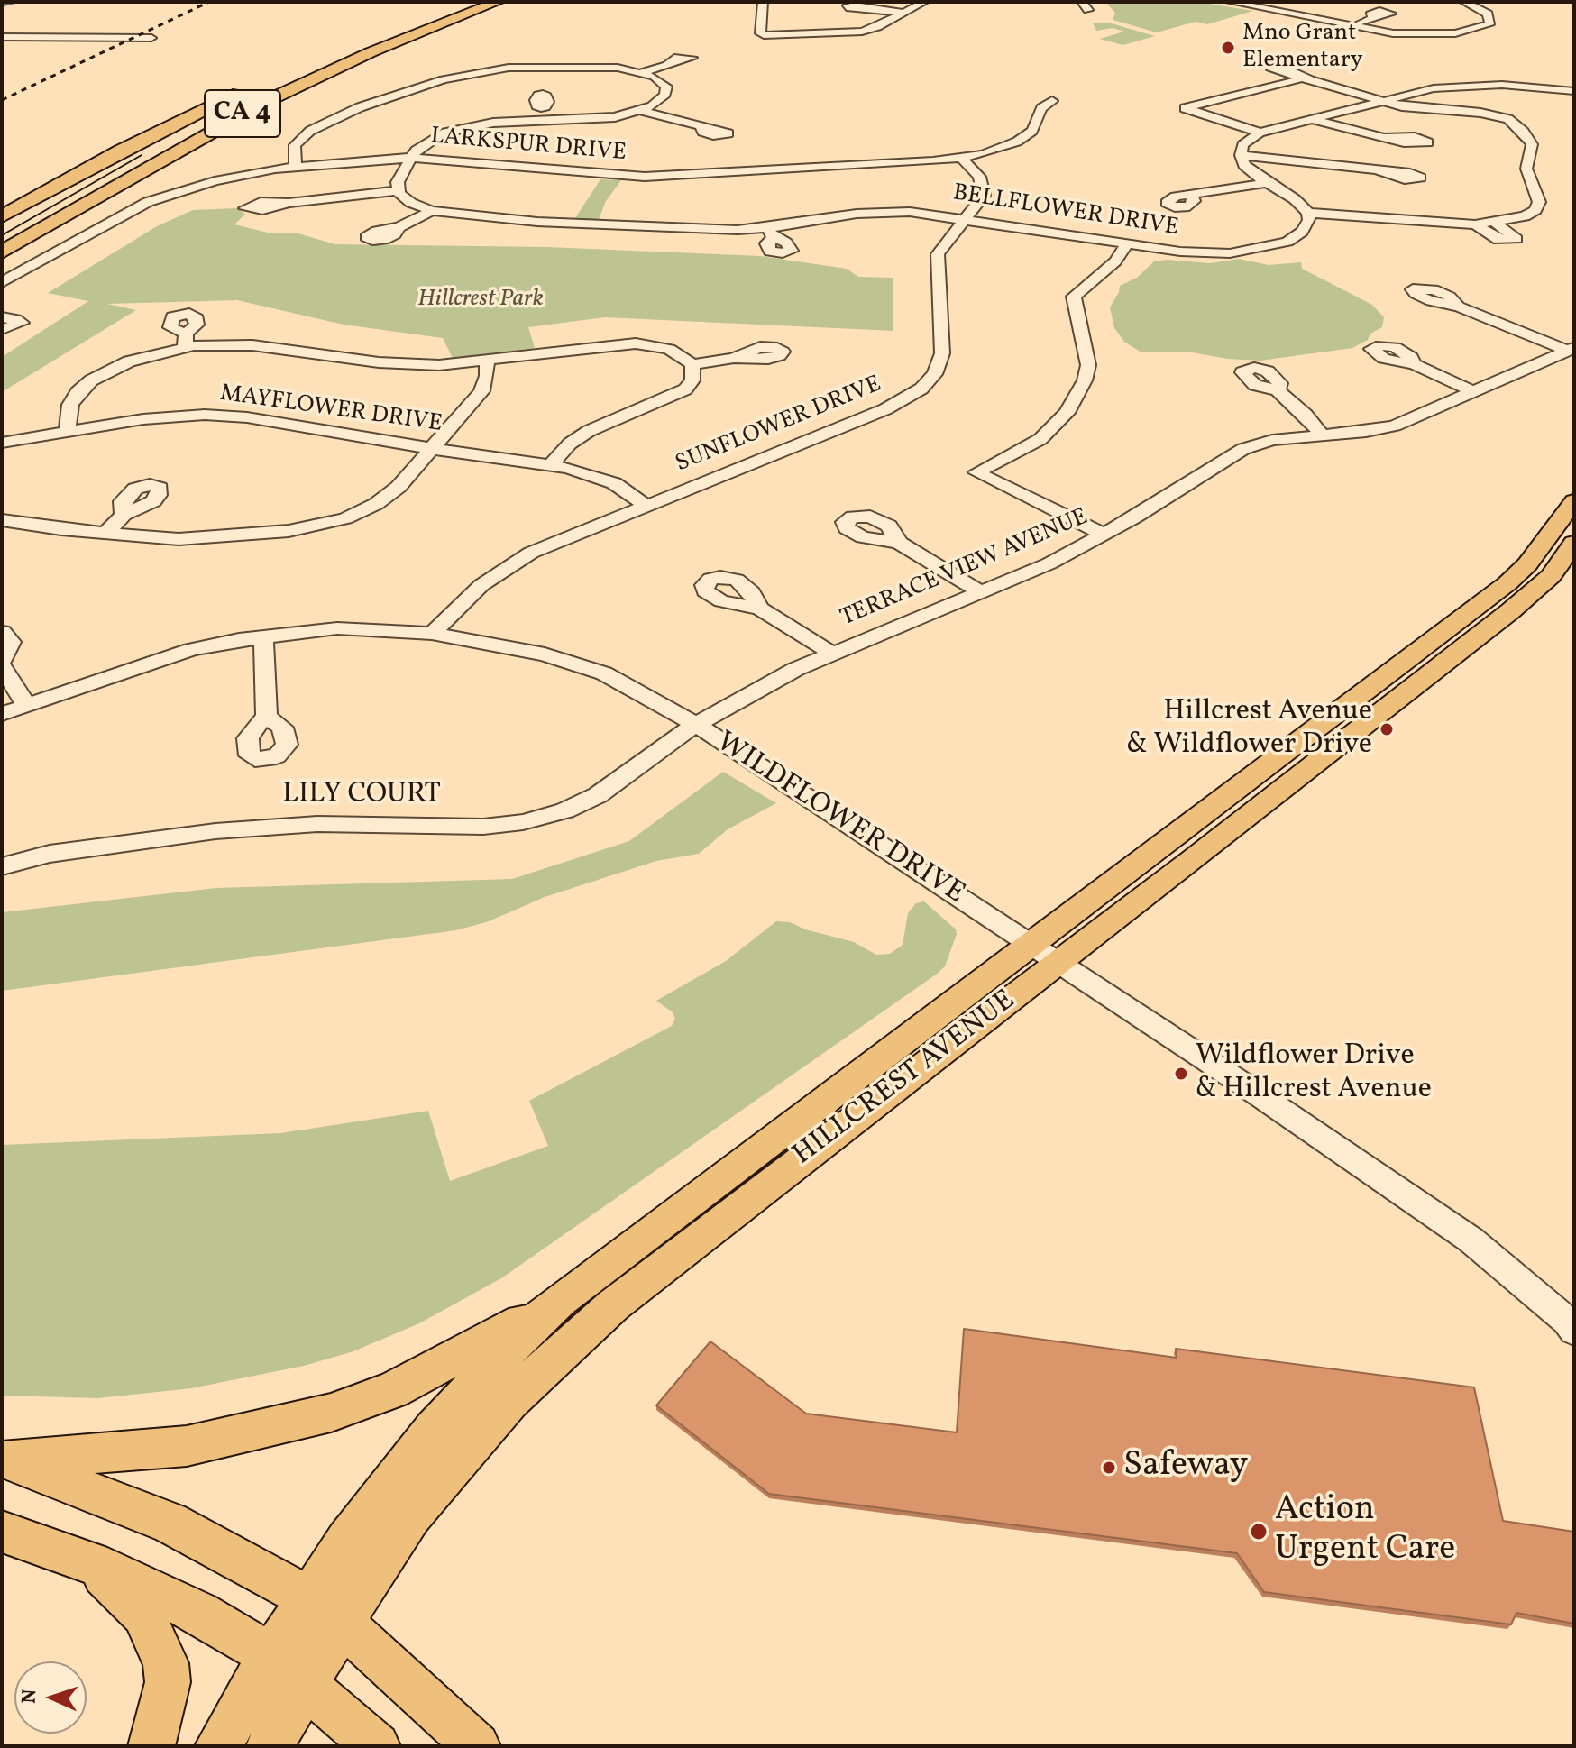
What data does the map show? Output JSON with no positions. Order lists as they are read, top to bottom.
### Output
{
  "streets": {
    "highway": ["CA 4"],
    "main road": ["HILLCREST AVENUE"],
    "street": [
      "LARKSPUR DRIVE",
      "BELLFLOWER DRIVE",
      "MAYFLOWER DRIVE",
      "SUNFLOWER DRIVE",
      "TERRACE VIEW AVENUE",
      "LILY COURT",
      "WILDFLOWER DRIVE"
    ]
  },
  "crossings": [
    ["LARKSPUR DRIVE", "SUNFLOWER DRIVE"],
    ["BELLFLOWER DRIVE", "SUNFLOWER DRIVE"],
    ["MAYFLOWER DRIVE", "SUNFLOWER DRIVE"],
    ["SUNFLOWER DRIVE", "WILDFLOWER DRIVE"],
    ["TERRACE VIEW AVENUE", "LILY COURT"],
    ["TERRACE VIEW AVENUE", "WILDFLOWER DRIVE"],
    ["LILY COURT", "WILDFLOWER DRIVE"],
    ["WILDFLOWER DRIVE", "HILLCREST AVENUE"]
  ],
  "parks": ["Hillcrest Park"],
  "places": [
    "Mno Grant Elementary",
    "Hillcrest Avenue & Wildflower Drive",
    "Wildflower Drive & Hillcrest Avenue",
    "Safeway",
    "Action Urgent Care"
  ],
  "north": "left"
}
